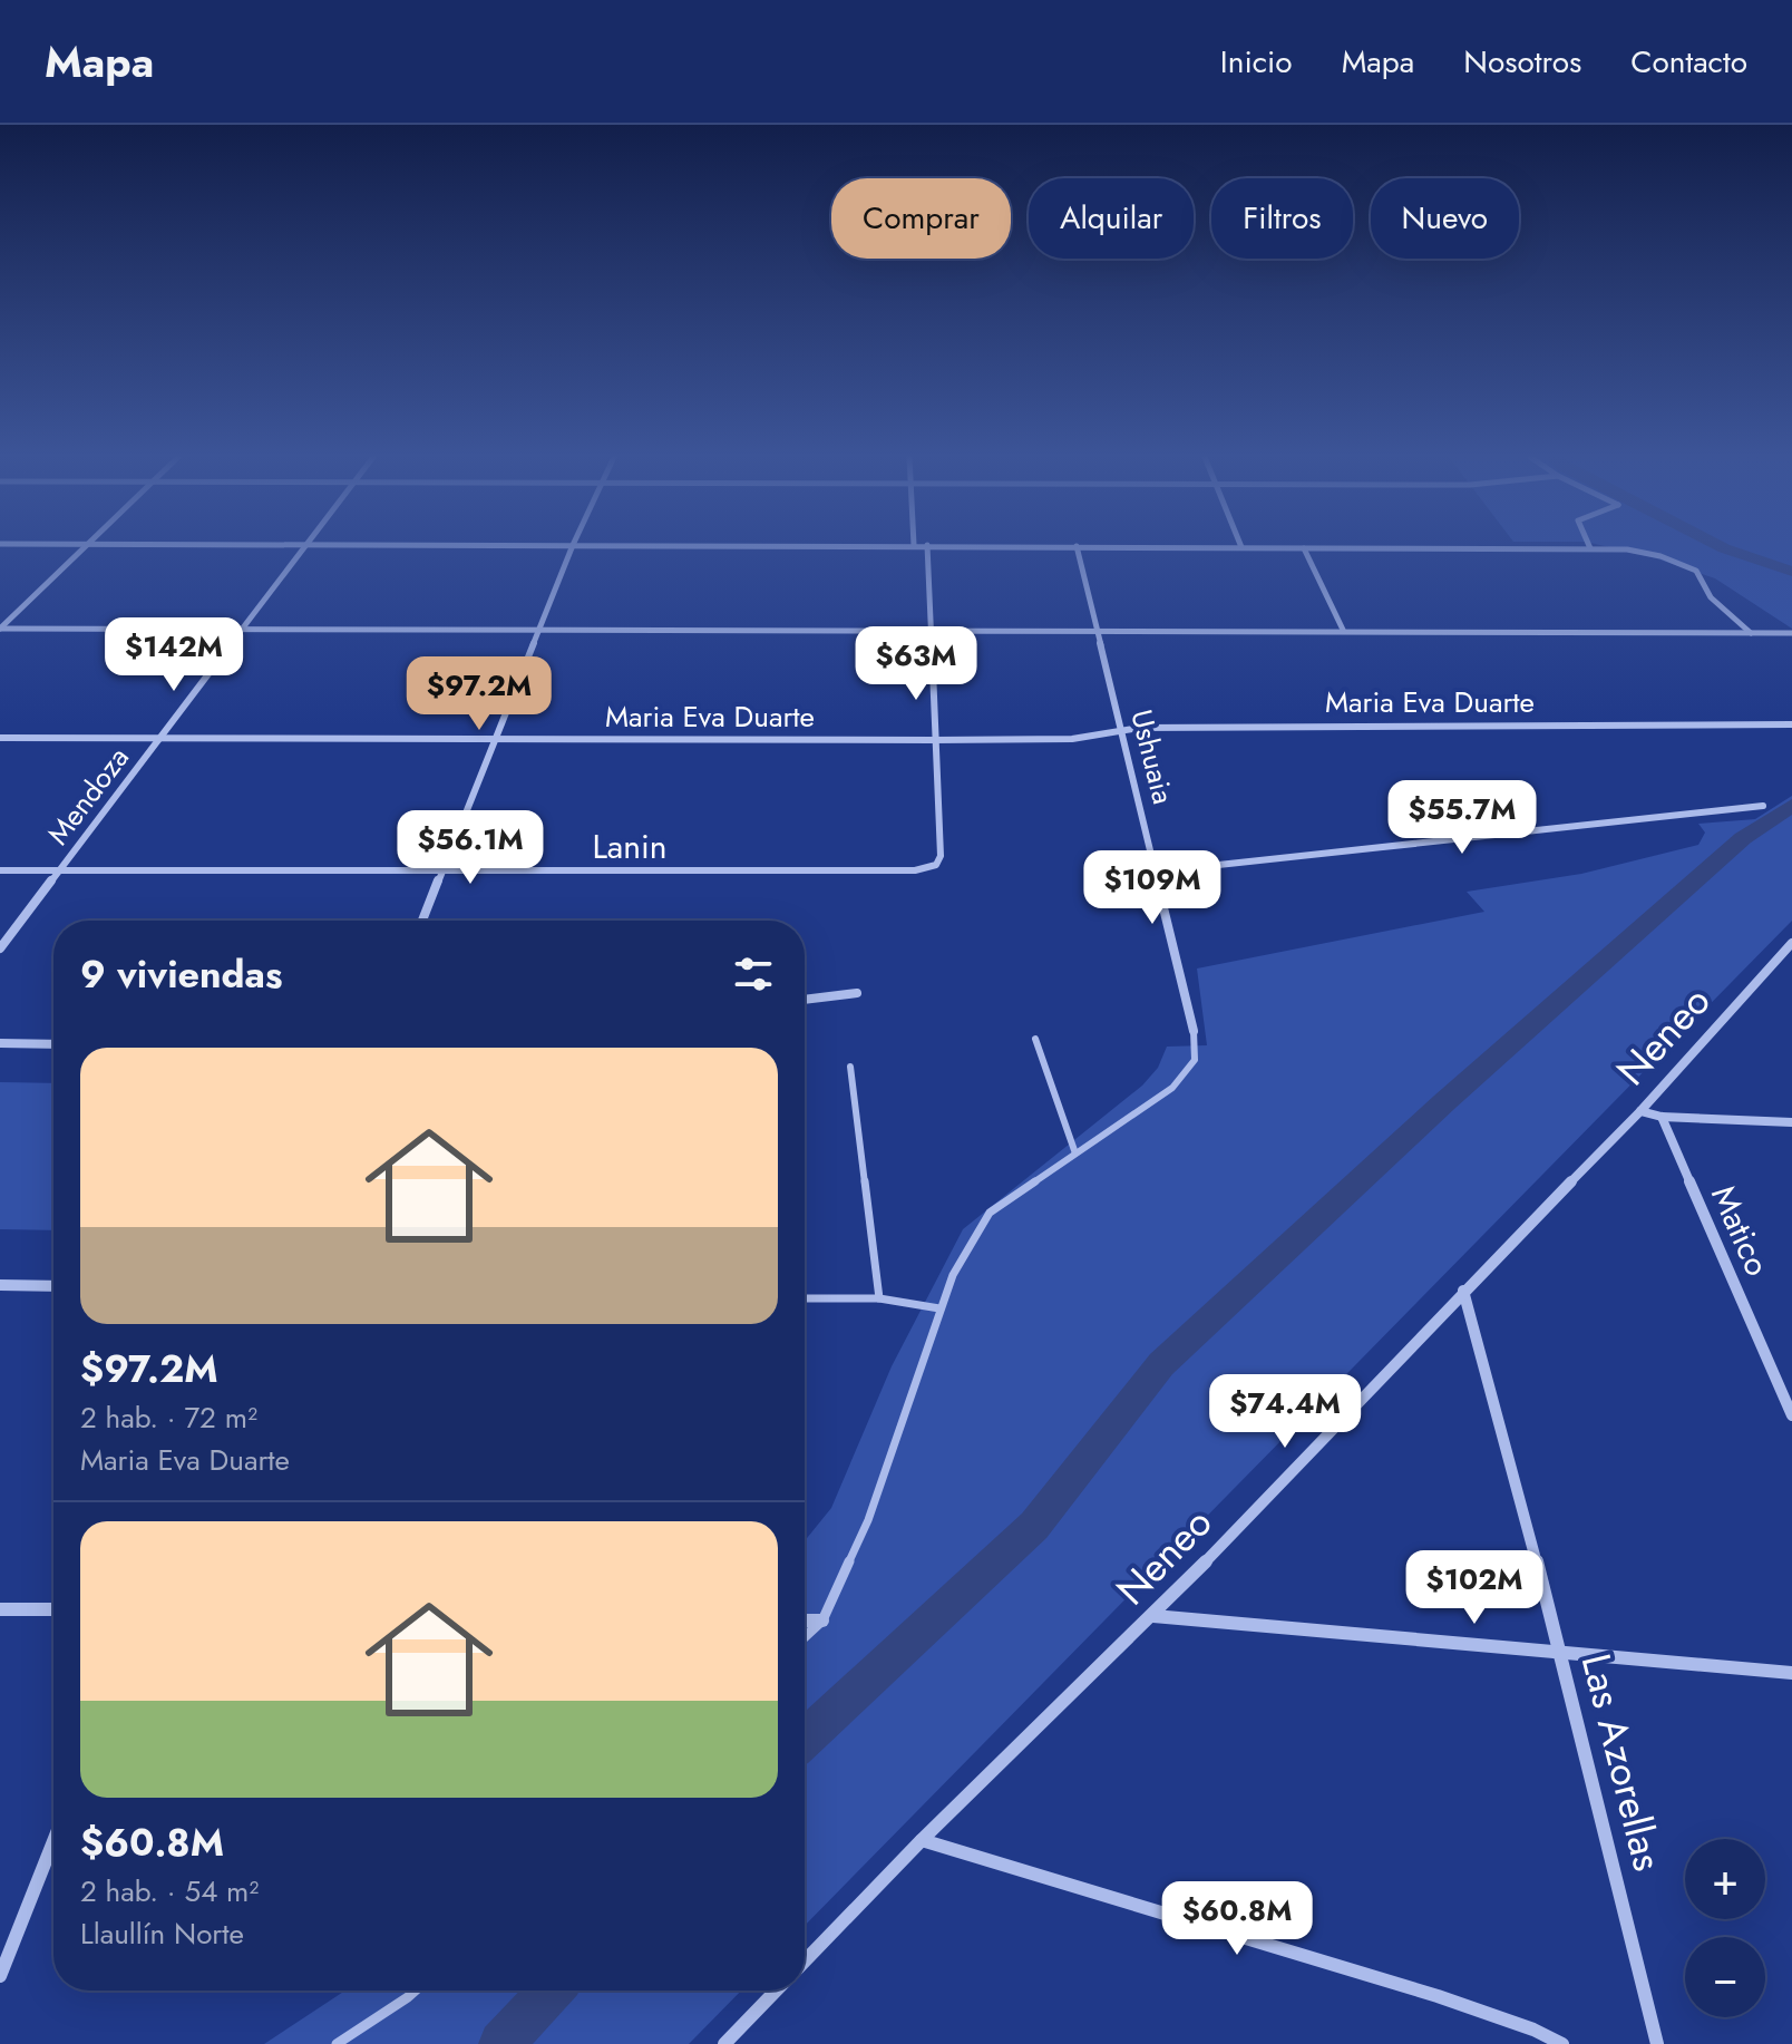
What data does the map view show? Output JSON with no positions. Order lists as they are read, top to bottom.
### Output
{
  "streets": {
    "street": [
      "Maria Eva Duarte",
      "Ushuaia",
      "Mendoza",
      "Lanin",
      "Neneo",
      "Matico",
      "Las Azorellas"
    ]
  },
  "crossings": [
    ["Maria Eva Duarte", "Ushuaia"],
    ["Maria Eva Duarte", "Mendoza"],
    ["Maria Eva Duarte", "Lanin"],
    ["Mendoza", "Lanin"],
    ["Neneo", "Las Azorellas"]
  ],
  "page": {
    "header": "Mapa",
    "nav": [
      "Inicio",
      "Mapa",
      "Nosotros",
      "Contacto"
    ],
    "chip": [
      "Comprar",
      "Alquilar",
      "Filtros",
      "Nuevo"
    ],
    "price": [
      "$142M",
      "$63M",
      "$97.2M",
      "$55.7M",
      "$56.1M",
      "$109M",
      "$74.4M",
      "$102M",
      "$60.8M"
    ],
    "heading": "9 viviendas",
    "list": [
      {
        "name": "$97.2M",
        "note": "2 hab. · 72 m² · Maria Eva Duarte"
      },
      {
        "name": "$60.8M",
        "note": "2 hab. · 54 m² · Llaullín Norte"
      }
    ],
    "map_buttons": ["+", "−"]
  }
}
